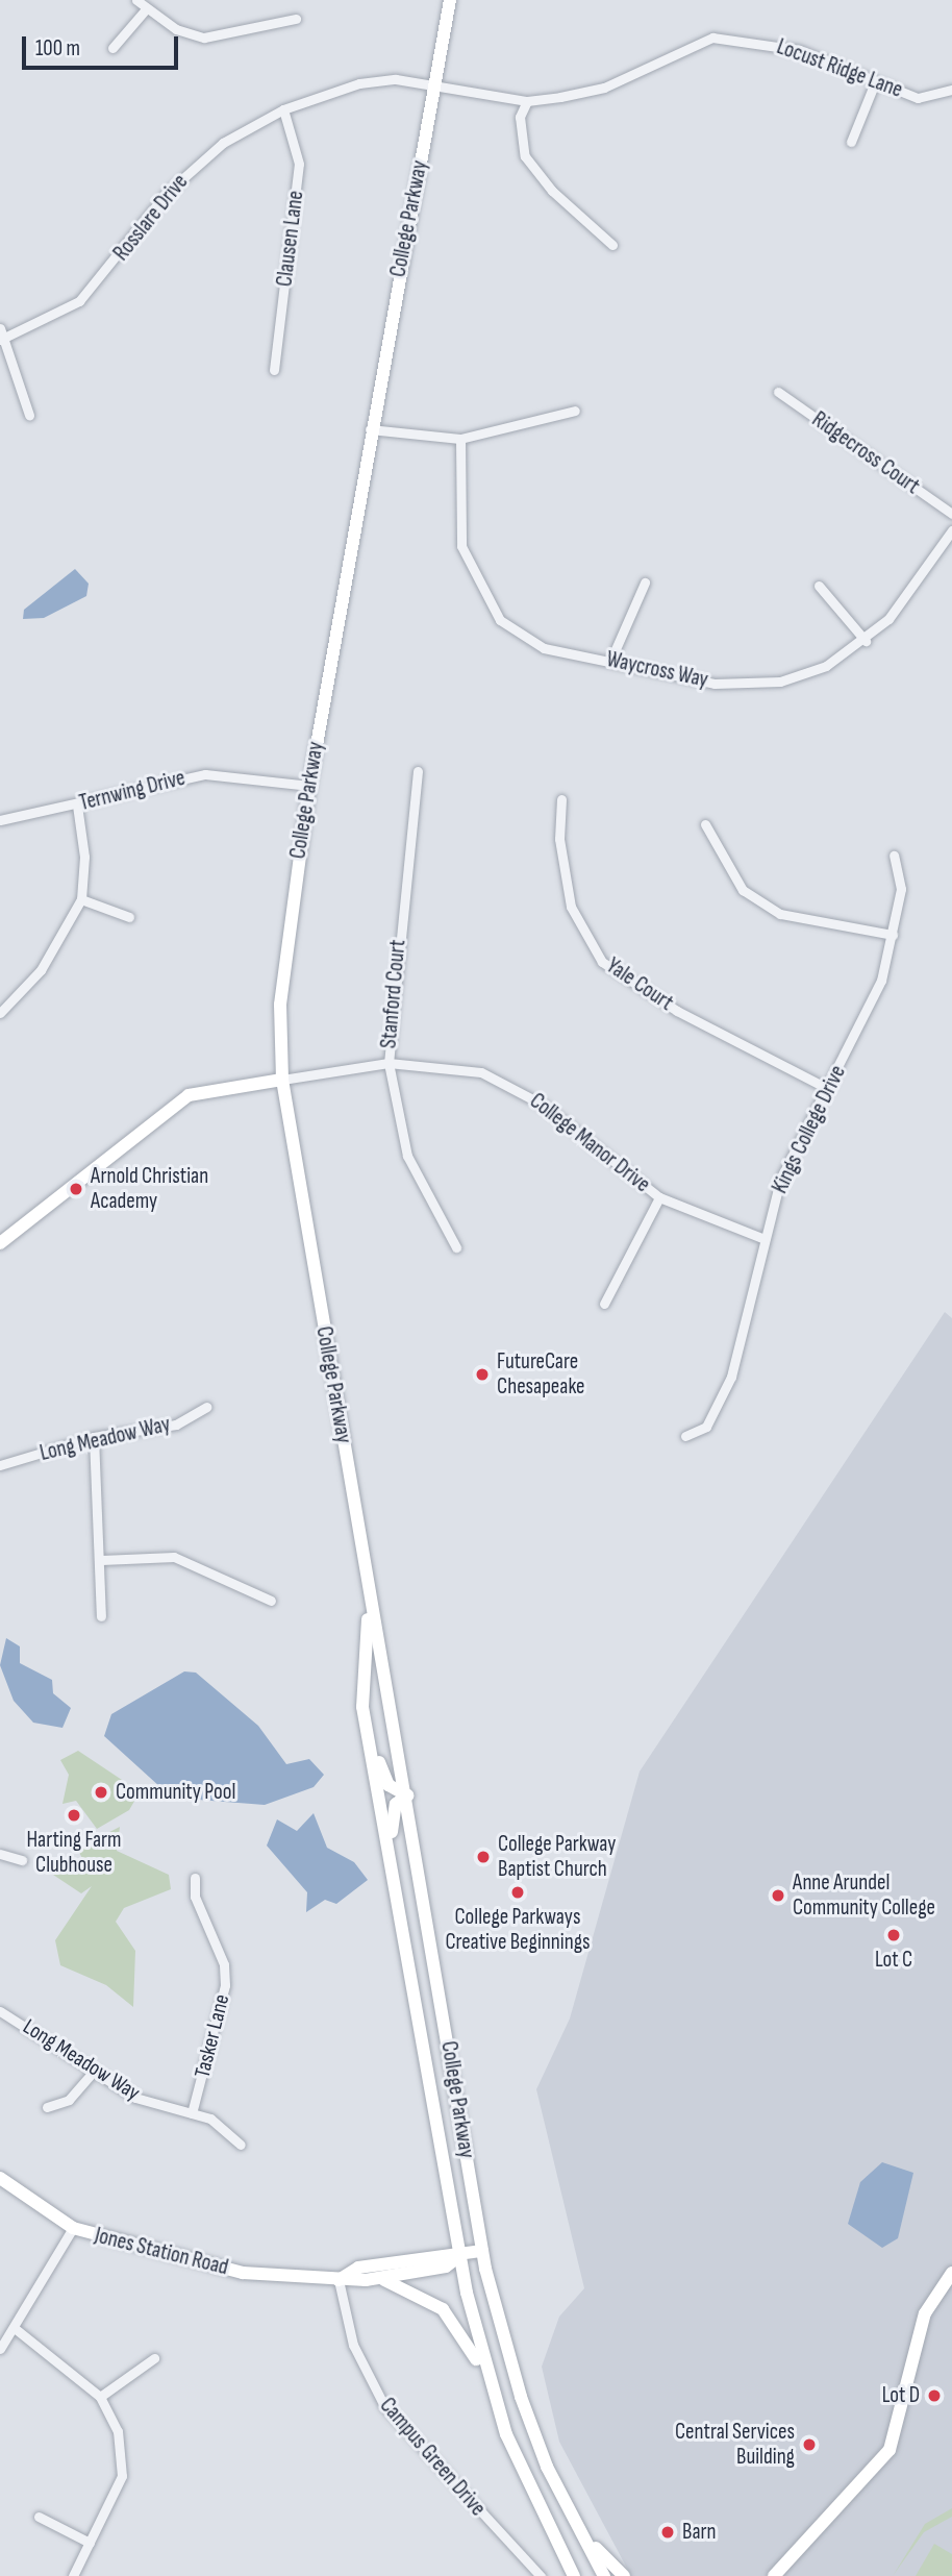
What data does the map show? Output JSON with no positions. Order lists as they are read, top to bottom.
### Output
{
  "streets": {
    "main road": ["College Parkway", "Jones Station Road"],
    "street": [
      "Locust Ridge Lane",
      "Rosslare Drive",
      "Clausen Lane",
      "Ridgecross Court",
      "Waycross Way",
      "Ternwing Drive",
      "Yale Court",
      "Stanford Court",
      "Kings College Drive",
      "College Manor Drive",
      "Long Meadow Way",
      "Tasker Lane",
      "Campus Green Drive"
    ]
  },
  "crossings": [
    ["Locust Ridge Lane", "Rosslare Drive"],
    ["Locust Ridge Lane", "College Parkway"],
    ["Rosslare Drive", "College Parkway"],
    ["Rosslare Drive", "Clausen Lane"],
    ["College Parkway", "Ternwing Drive"],
    ["College Parkway", "College Manor Drive"],
    ["College Parkway", "Jones Station Road"],
    ["Yale Court", "Kings College Drive"],
    ["Stanford Court", "College Manor Drive"],
    ["Kings College Drive", "College Manor Drive"],
    ["Long Meadow Way", "Tasker Lane"],
    ["Jones Station Road", "Campus Green Drive"]
  ],
  "places": [
    "Arnold Christian Academy",
    "FutureCare Chesapeake",
    "Community Pool",
    "Harting Farm Clubhouse",
    "College Parkway Baptist Church",
    "College Parkways Creative Beginnings",
    "Anne Arundel Community College",
    "Lot C",
    "Lot D",
    "Central Services Building",
    "Barn"
  ],
  "scale_bar": "100 m"
}
